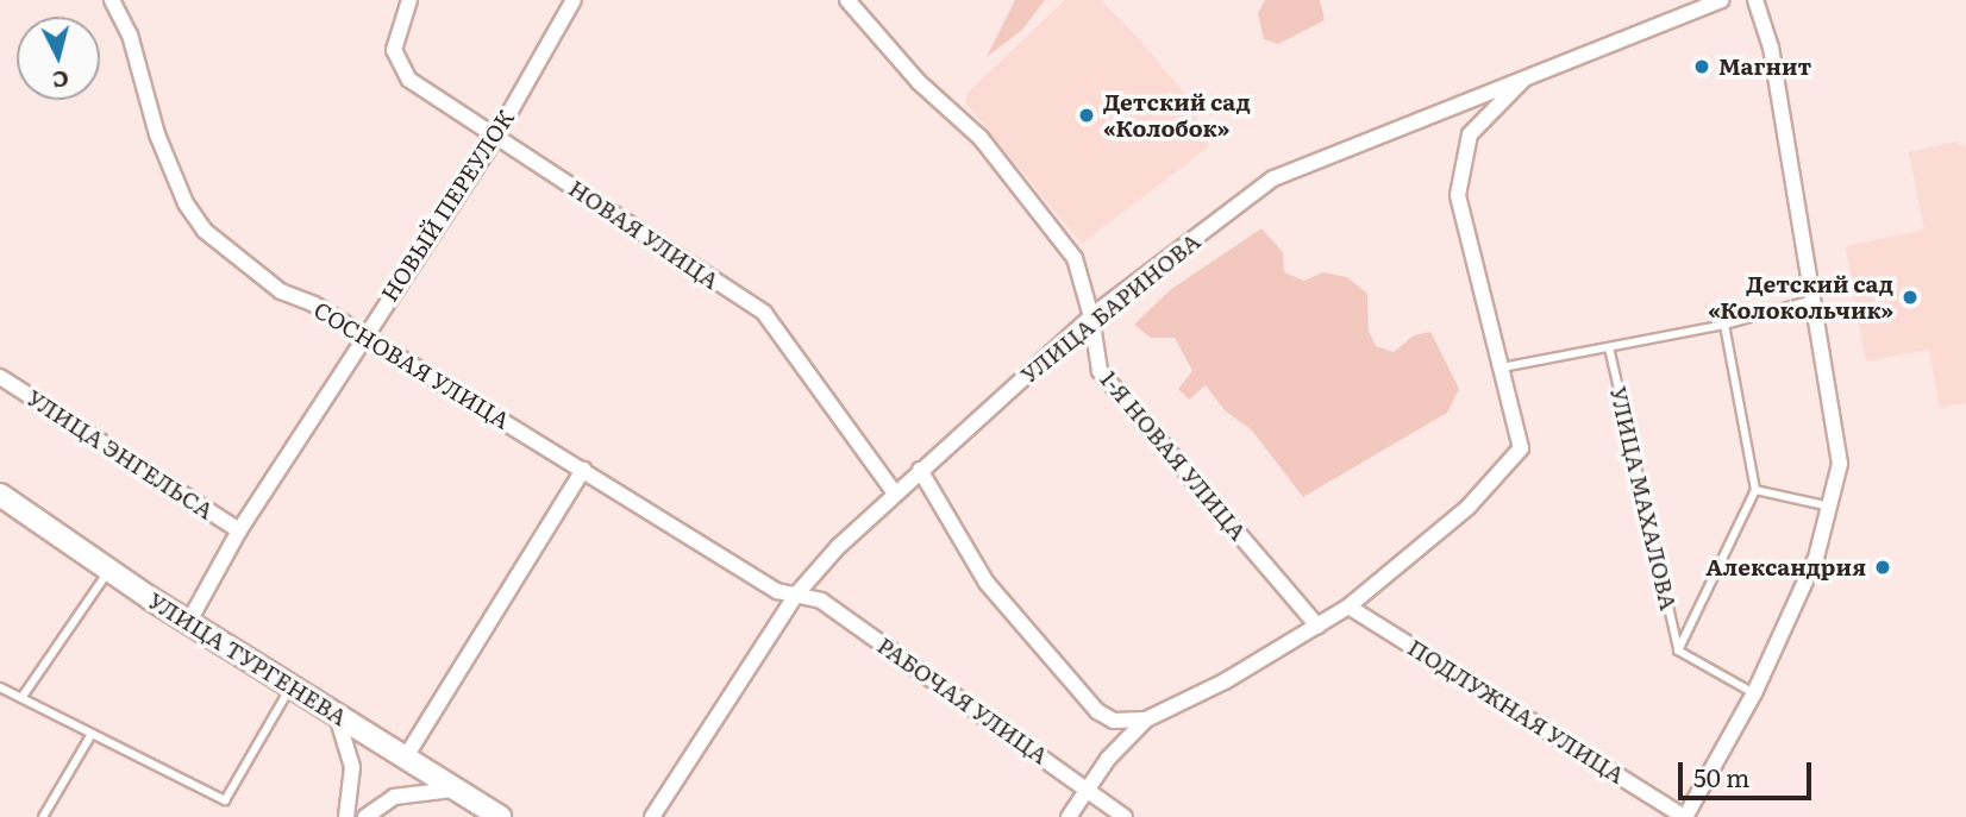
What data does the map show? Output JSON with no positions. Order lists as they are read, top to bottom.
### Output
{
  "streets": {
    "street": [
      "НОВЫЙ ПЕРЕУЛОК",
      "НОВАЯ УЛИЦА",
      "УЛИЦА БАРИНОВА",
      "СОСНОВАЯ УЛИЦА",
      "УЛИЦА ЭНГЕЛЬСА",
      "1-Я НОВАЯ УЛИЦА",
      "УЛИЦА ТУРГЕНЕВА",
      "РАБОЧАЯ УЛИЦА",
      "ПОДЛУЖНАЯ УЛИЦА"
    ],
    "lane": ["УЛИЦА МАХАЛОВА"]
  },
  "crossings": [
    ["НОВЫЙ ПЕРЕУЛОК", "НОВАЯ УЛИЦА"],
    ["НОВЫЙ ПЕРЕУЛОК", "СОСНОВАЯ УЛИЦА"],
    ["НОВЫЙ ПЕРЕУЛОК", "УЛИЦА ЭНГЕЛЬСА"],
    ["НОВЫЙ ПЕРЕУЛОК", "УЛИЦА ТУРГЕНЕВА"],
    ["НОВАЯ УЛИЦА", "УЛИЦА БАРИНОВА"],
    ["УЛИЦА БАРИНОВА", "СОСНОВАЯ УЛИЦА"],
    ["УЛИЦА БАРИНОВА", "1-Я НОВАЯ УЛИЦА"],
    ["УЛИЦА БАРИНОВА", "РАБОЧАЯ УЛИЦА"],
    ["СОСНОВАЯ УЛИЦА", "РАБОЧАЯ УЛИЦА"]
  ],
  "places": [
    "Магнит",
    "Детский сад «Колобок»",
    "Детский сад «Колокольчик»",
    "Александрия"
  ],
  "scale_bar": "50 m",
  "north": "bottom"
}
